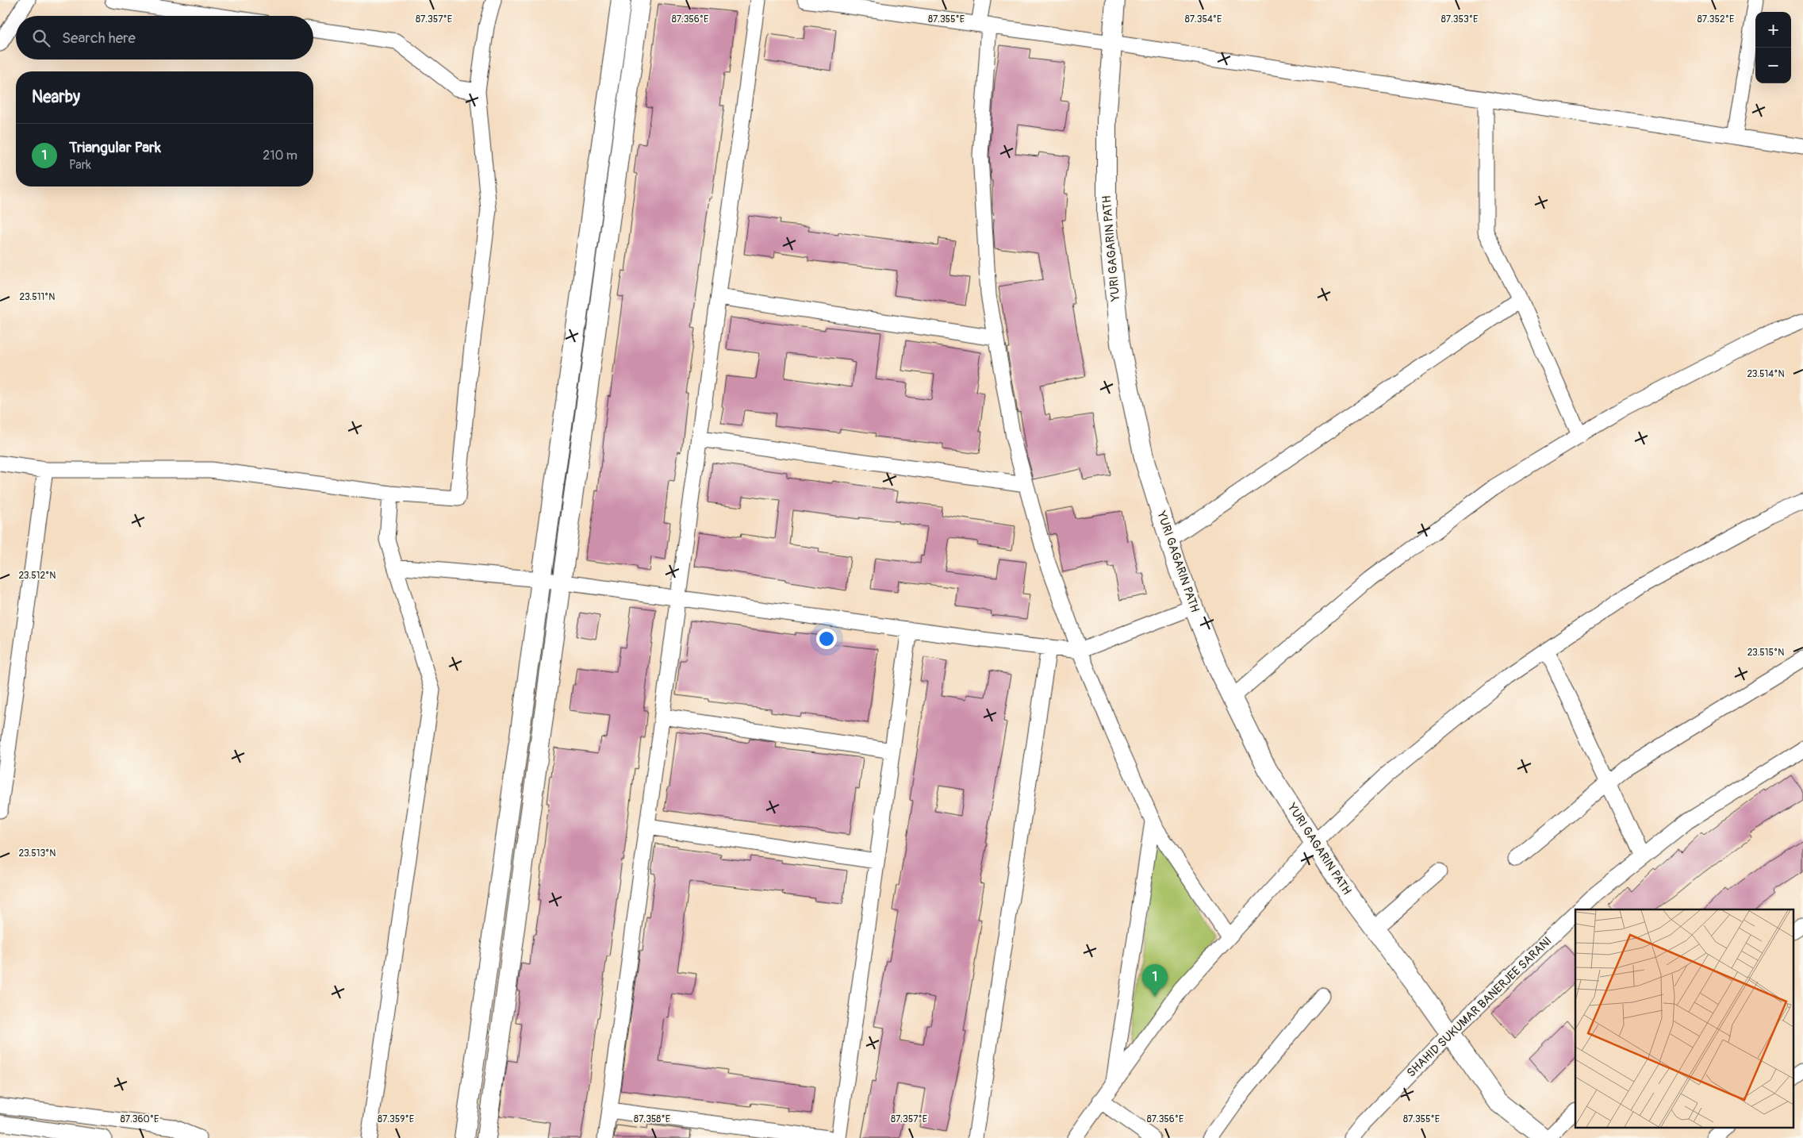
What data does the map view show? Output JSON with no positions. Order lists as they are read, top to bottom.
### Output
{
  "streets": {
    "street": ["YURI GAGARIN PATH", "SHAHID SUKUMAR BANERJEE SARANI"]
  },
  "crossings": [
    ["YURI GAGARIN PATH", "SHAHID SUKUMAR BANERJEE SARANI"]
  ],
  "page": {
    "map_buttons": ["+", "−"],
    "search": "Search here",
    "heading": "Nearby",
    "list": [
      {
        "mark": "1",
        "name": "Triangular Park",
        "note": "Park",
        "value": "210 m"
      }
    ],
    "pins": "1"
  },
  "coordinates": [
    "87.357°E",
    "87.356°E",
    "87.355°E",
    "87.354°E",
    "87.353°E",
    "87.352°E",
    "23.511°N",
    "23.514°N",
    "23.512°N",
    "23.515°N",
    "23.513°N",
    "87.360°E",
    "87.359°E",
    "87.358°E"
  ]
}
